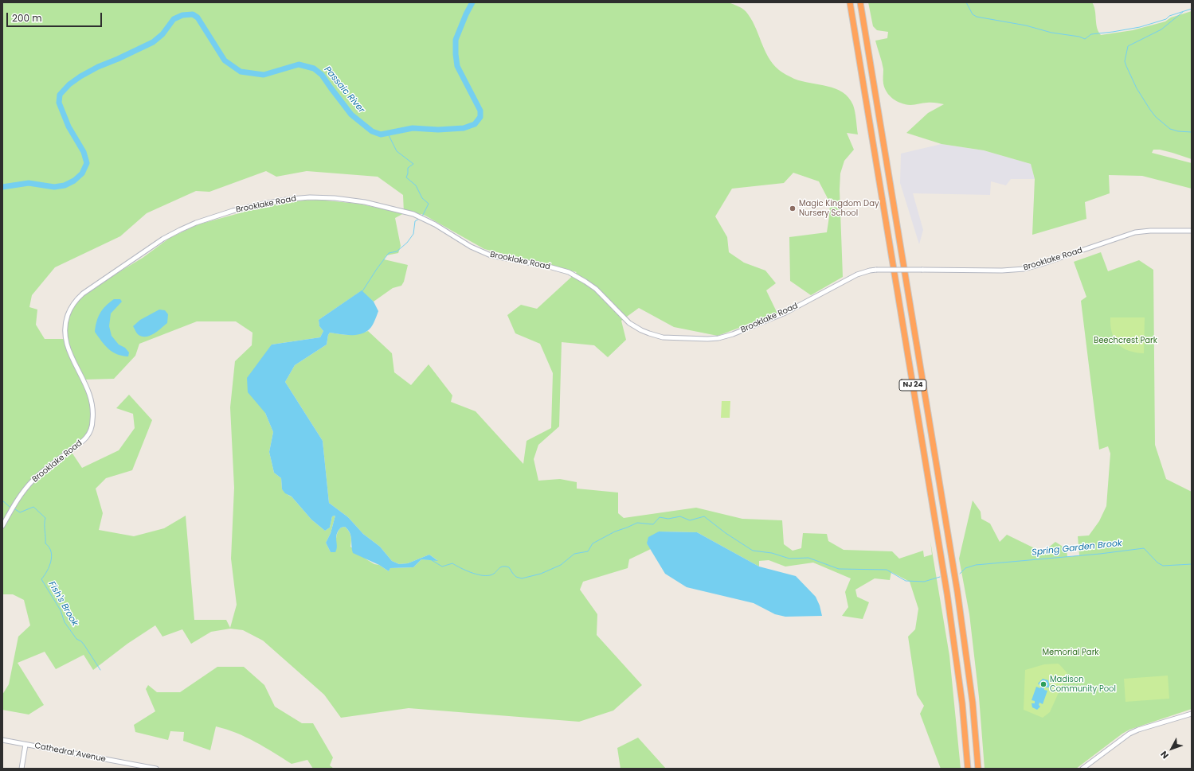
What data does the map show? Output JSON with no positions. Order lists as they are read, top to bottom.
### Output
{
  "streets": {
    "highway": ["NJ 24"],
    "street": ["Brooklake Road", "Cathedral Avenue"]
  },
  "water": ["Passaic River", "Spring Garden Brook", "Fish's Brook"],
  "parks": ["Beechcrest Park", "Memorial Park"],
  "places": ["Magic Kingdom Day Nursery School", "Madison Community Pool"],
  "scale_bar": "200 m",
  "north": "bottom left"
}
